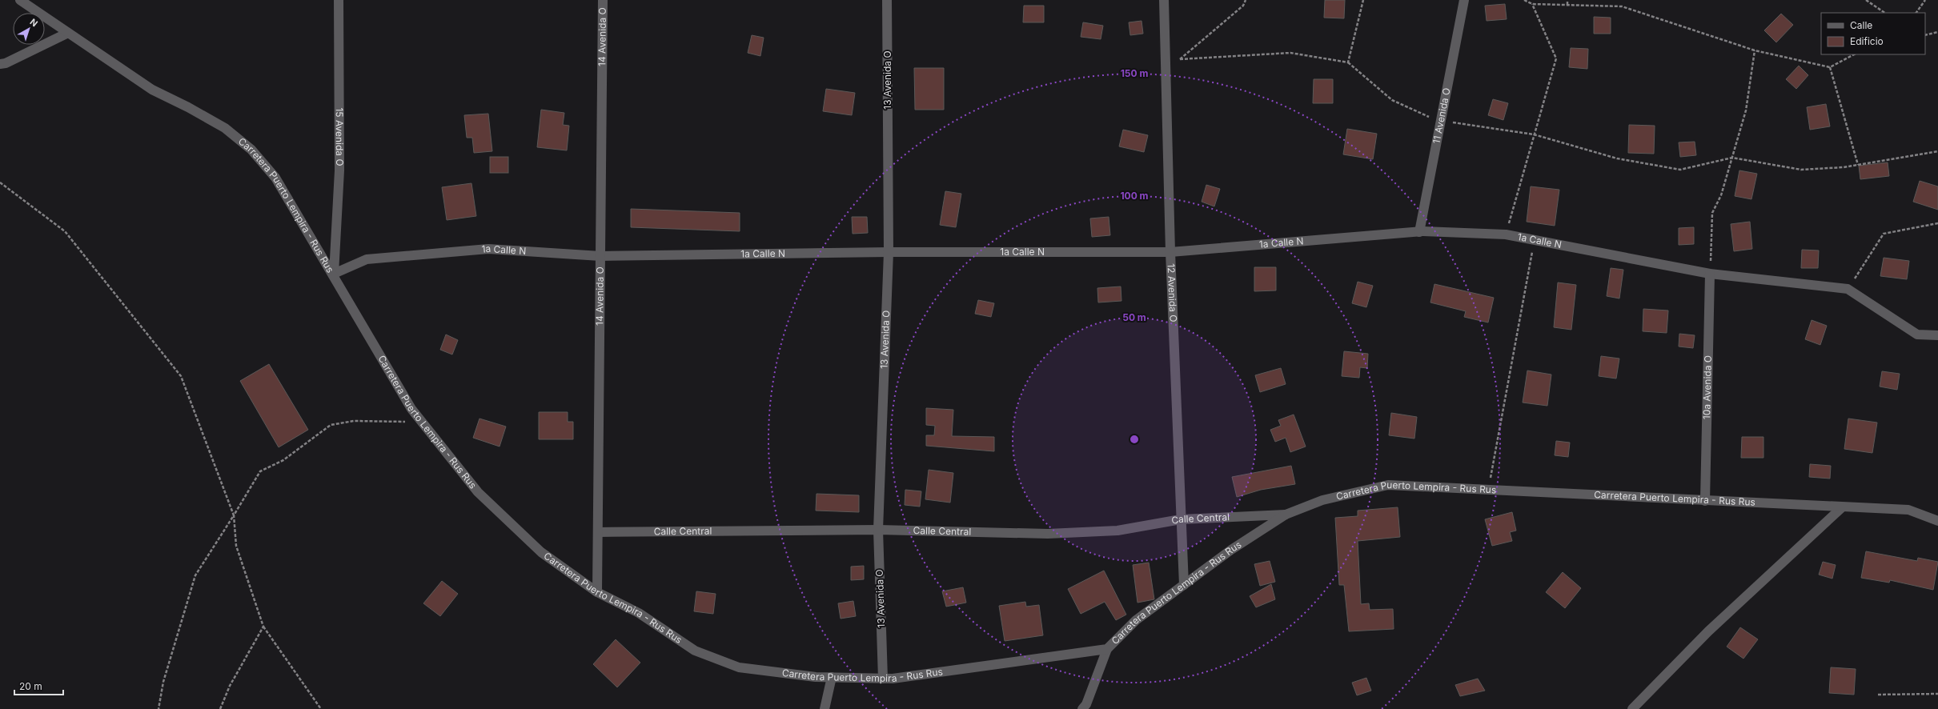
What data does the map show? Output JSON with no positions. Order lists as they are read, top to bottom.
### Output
{
  "streets": {
    "street": [
      "14 Avenida O",
      "13 Avenida O",
      "11 Avenida O",
      "15 Avenida O",
      "Carretera Puerto Lempira - Rus Rus",
      "1a Calle N",
      "12 Avenida O",
      "10a Avenida O",
      "Calle Central"
    ]
  },
  "crossings": [
    ["14 Avenida O", "Carretera Puerto Lempira - Rus Rus"],
    ["14 Avenida O", "1a Calle N"],
    ["14 Avenida O", "Calle Central"],
    ["13 Avenida O", "Carretera Puerto Lempira - Rus Rus"],
    ["13 Avenida O", "1a Calle N"],
    ["13 Avenida O", "Calle Central"],
    ["11 Avenida O", "1a Calle N"],
    ["15 Avenida O", "Carretera Puerto Lempira - Rus Rus"],
    ["15 Avenida O", "1a Calle N"],
    ["Carretera Puerto Lempira - Rus Rus", "1a Calle N"],
    ["Carretera Puerto Lempira - Rus Rus", "12 Avenida O"],
    ["Carretera Puerto Lempira - Rus Rus", "10a Avenida O"],
    ["Carretera Puerto Lempira - Rus Rus", "Calle Central"],
    ["1a Calle N", "12 Avenida O"],
    ["1a Calle N", "10a Avenida O"],
    ["12 Avenida O", "Calle Central"]
  ],
  "legend": ["Calle", "Edificio"],
  "scale_bar": "20 m",
  "north": "top right",
  "rings": ["150 m", "100 m", "50 m"]
}
